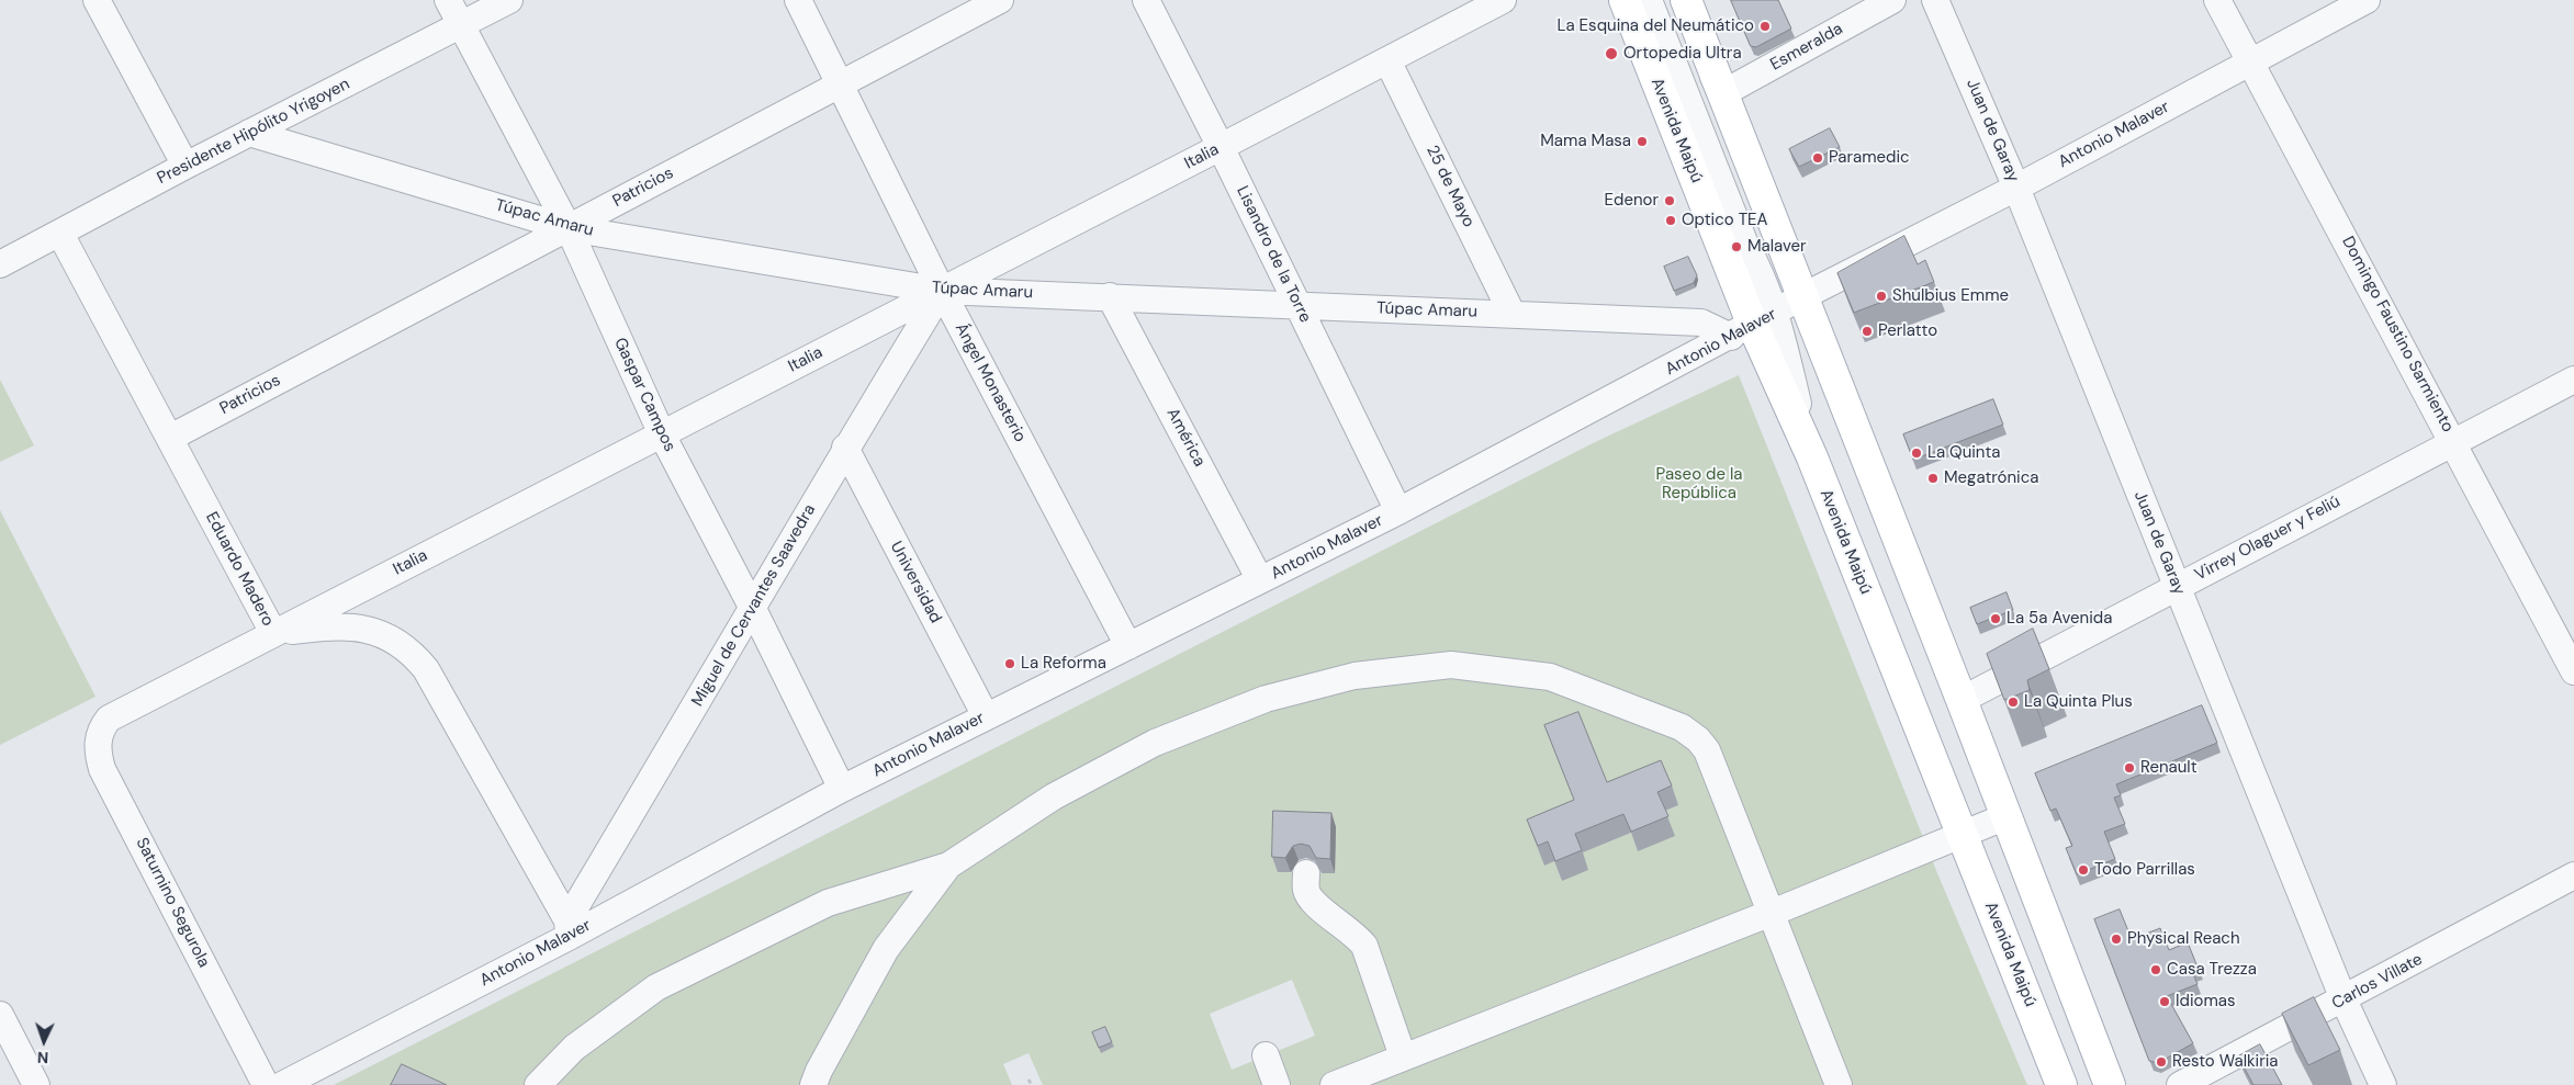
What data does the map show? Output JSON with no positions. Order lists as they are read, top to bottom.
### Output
{
  "streets": {
    "main road": ["Avenida Maipú"],
    "street": [
      "Esmeralda",
      "Juan de Garay",
      "Presidente Hipólito Yrigoyen",
      "Antonio Malaver",
      "Italia",
      "25 de Mayo",
      "Patricios",
      "Túpac Amaru",
      "Lisandro de la Torre",
      "Domingo Faustino Sarmiento",
      "Ángel Monasterio",
      "Gaspar Campos",
      "América",
      "Virrey Olaguer y Feliú",
      "Eduardo Madero",
      "Universidad",
      "Miguel de Cervantes Saavedra",
      "Saturnino Segurola",
      "Carlos Villate"
    ]
  },
  "crossings": [
    ["Avenida Maipú", "Antonio Malaver"],
    ["Avenida Maipú", "Túpac Amaru"],
    ["Juan de Garay", "Antonio Malaver"],
    ["Juan de Garay", "Virrey Olaguer y Feliú"],
    ["Juan de Garay", "Carlos Villate"],
    ["Presidente Hipólito Yrigoyen", "Túpac Amaru"],
    ["Presidente Hipólito Yrigoyen", "Gaspar Campos"],
    ["Presidente Hipólito Yrigoyen", "Eduardo Madero"],
    ["Antonio Malaver", "Túpac Amaru"],
    ["Antonio Malaver", "Lisandro de la Torre"],
    ["Antonio Malaver", "Domingo Faustino Sarmiento"],
    ["Antonio Malaver", "Ángel Monasterio"],
    ["Antonio Malaver", "Gaspar Campos"],
    ["Antonio Malaver", "América"],
    ["Antonio Malaver", "Eduardo Madero"],
    ["Antonio Malaver", "Universidad"],
    ["Antonio Malaver", "Miguel de Cervantes Saavedra"],
    ["Italia", "25 de Mayo"],
    ["Italia", "Túpac Amaru"],
    ["Italia", "Lisandro de la Torre"],
    ["Italia", "Ángel Monasterio"],
    ["Italia", "Gaspar Campos"],
    ["Italia", "Eduardo Madero"],
    ["Italia", "Miguel de Cervantes Saavedra"],
    ["Italia", "Saturnino Segurola"],
    ["25 de Mayo", "Túpac Amaru"],
    ["Patricios", "Túpac Amaru"],
    ["Patricios", "Ángel Monasterio"],
    ["Patricios", "Gaspar Campos"],
    ["Patricios", "Eduardo Madero"],
    ["Túpac Amaru", "Lisandro de la Torre"],
    ["Túpac Amaru", "Ángel Monasterio"],
    ["Túpac Amaru", "Gaspar Campos"],
    ["Túpac Amaru", "América"],
    ["Túpac Amaru", "Miguel de Cervantes Saavedra"],
    ["Domingo Faustino Sarmiento", "Virrey Olaguer y Feliú"],
    ["Ángel Monasterio", "Miguel de Cervantes Saavedra"],
    ["Gaspar Campos", "Miguel de Cervantes Saavedra"],
    ["Eduardo Madero", "Miguel de Cervantes Saavedra"],
    ["Universidad", "Miguel de Cervantes Saavedra"]
  ],
  "parks": ["Paseo de la República"],
  "places": [
    "La Esquina del Neumático",
    "Ortopedia Ultra",
    "Mama Masa",
    "Paramedic",
    "Edenor",
    "Optico TEA",
    "Malaver",
    "Shulbius Emme",
    "Perlatto",
    "La Quinta",
    "Megatrónica",
    "La 5a Avenida",
    "La Reforma",
    "La Quinta Plus",
    "Renault",
    "Todo Parrillas",
    "Physical Reach",
    "Casa Trezza",
    "Idiomas",
    "Resto Walkiria"
  ],
  "north": "bottom"
}
